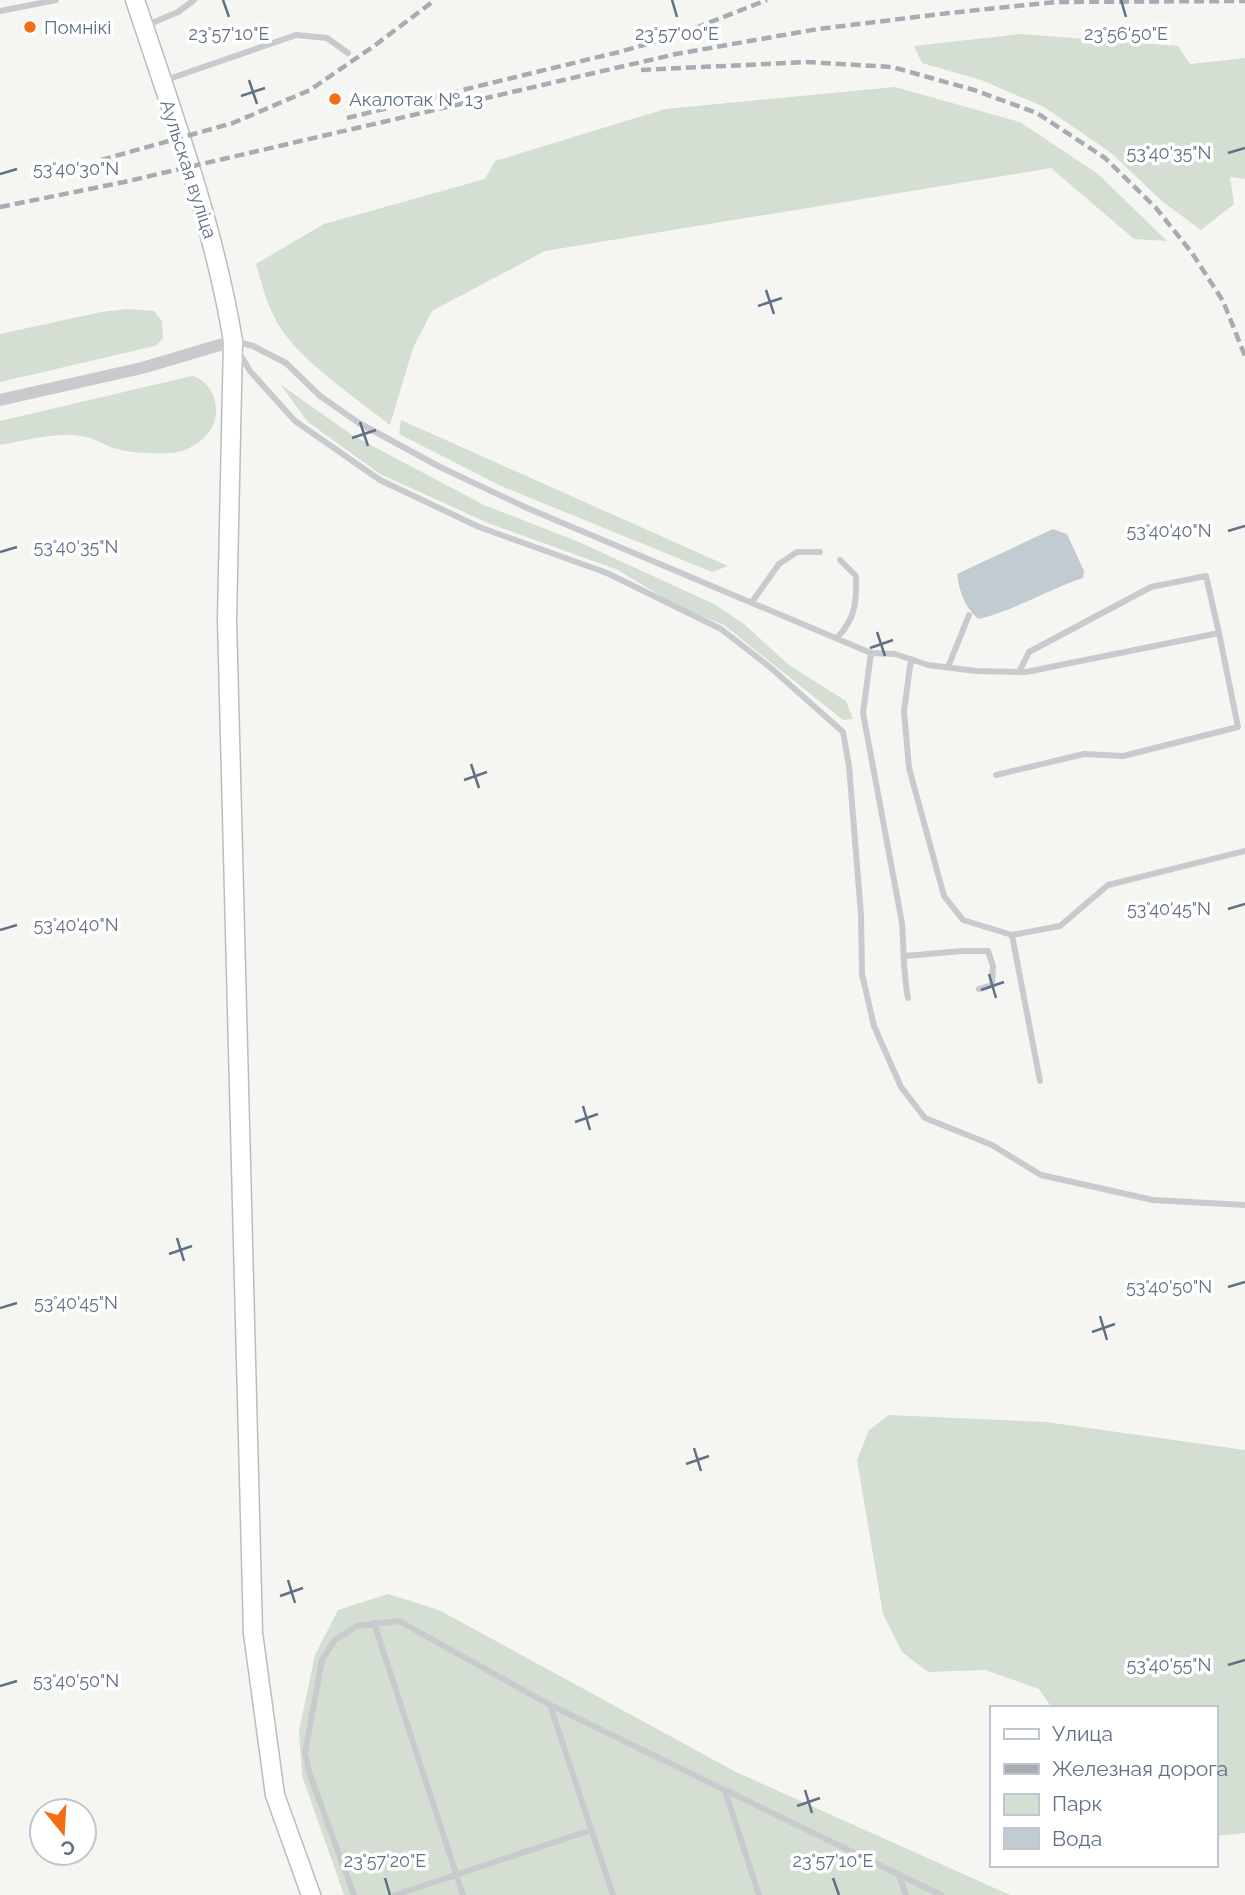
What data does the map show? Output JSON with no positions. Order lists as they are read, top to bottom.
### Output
{
  "streets": {
    "street": ["Аульская вуліца"]
  },
  "places": ["Помнікі", "Акалотак № 13"],
  "legend": [
    "Улица",
    "Железная дорога",
    "Парк",
    "Вода"
  ],
  "north": "bottom",
  "coordinates": [
    "23°57'10\"E",
    "23°57'00\"E",
    "23°56'50\"E",
    "53°40'35\"N",
    "53°40'30\"N",
    "53°40'40\"N",
    "53°40'45\"N",
    "53°40'50\"N",
    "53°40'55\"N",
    "23°57'20\"E"
  ]
}
